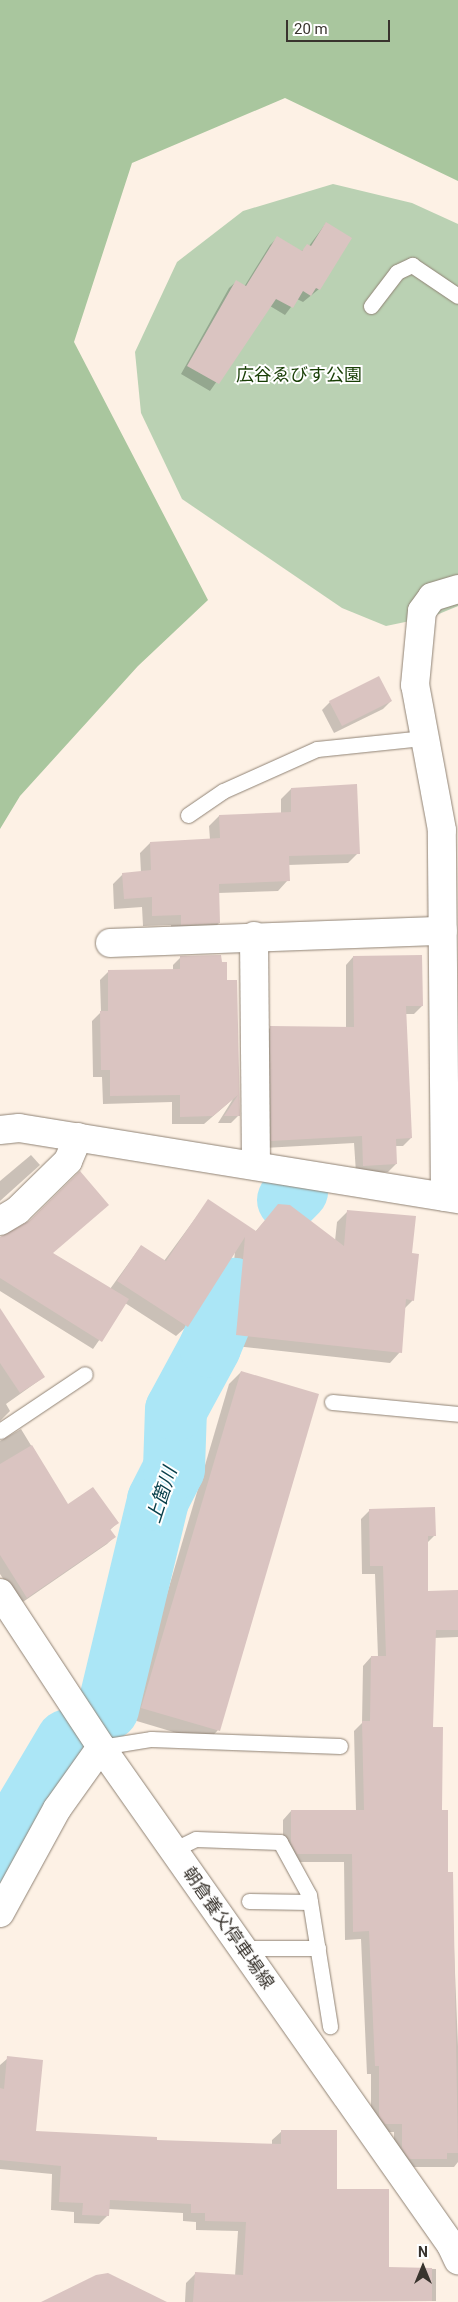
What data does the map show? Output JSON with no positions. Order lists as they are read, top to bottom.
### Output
{
  "streets": {
    "street": ["朝倉養父停車場線"]
  },
  "water": ["上箇川"],
  "parks": ["広谷ゑびす公園"],
  "scale_bar": "20 m",
  "north": "top"
}
